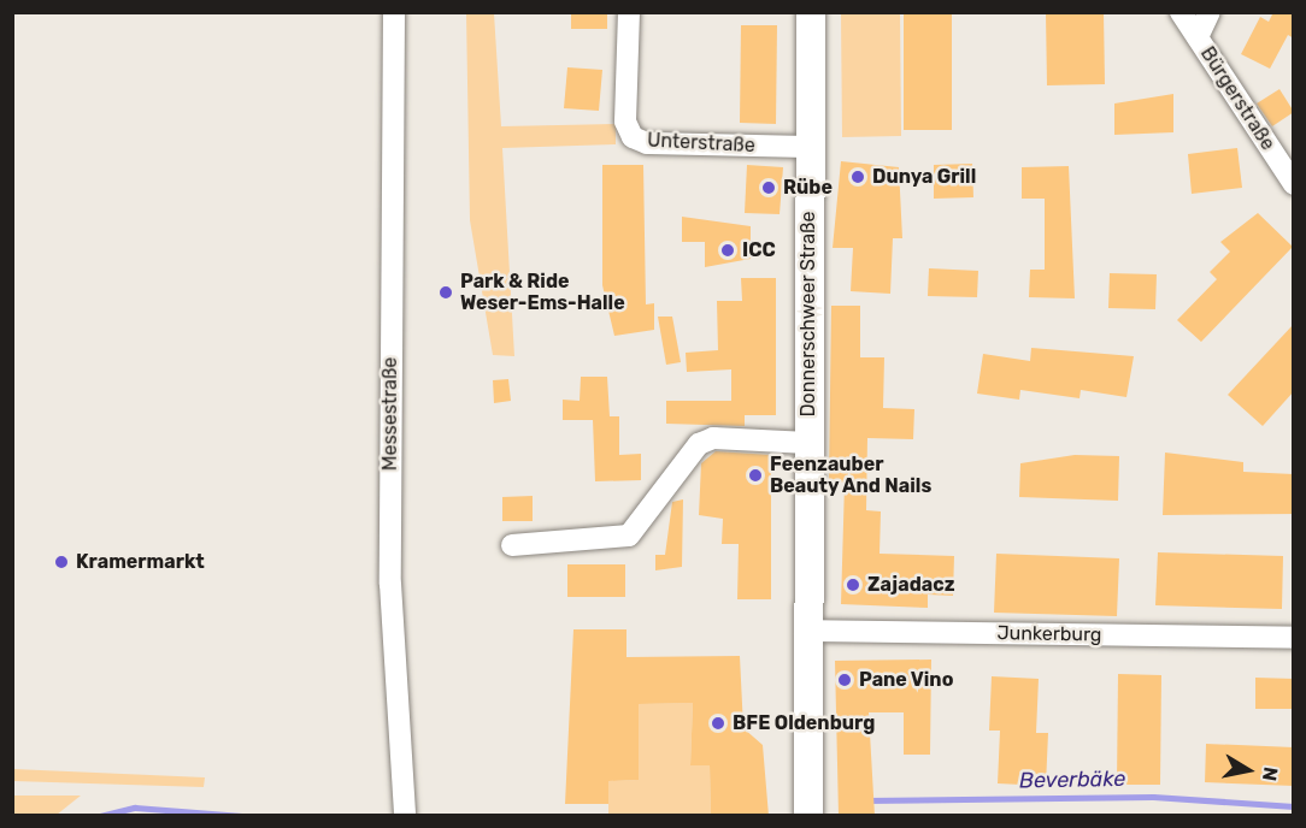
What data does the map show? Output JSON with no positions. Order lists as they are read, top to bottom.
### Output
{
  "streets": {
    "main road": ["Donnerschweer Straße"],
    "street": [
      "Bürgerstraße",
      "Unterstraße",
      "Messestraße",
      "Junkerburg"
    ]
  },
  "crossings": [
    ["Unterstraße", "Donnerschweer Straße"],
    ["Donnerschweer Straße", "Junkerburg"]
  ],
  "water": ["Beverbäke"],
  "places": [
    "Dunya Grill",
    "Rübe",
    "ICC",
    "Park & Ride Weser-Ems-Halle",
    "Feenzauber Beauty And Nails",
    "Kramermarkt",
    "Zajadacz",
    "Pane Vino",
    "BFE Oldenburg"
  ],
  "north": "right"
}
